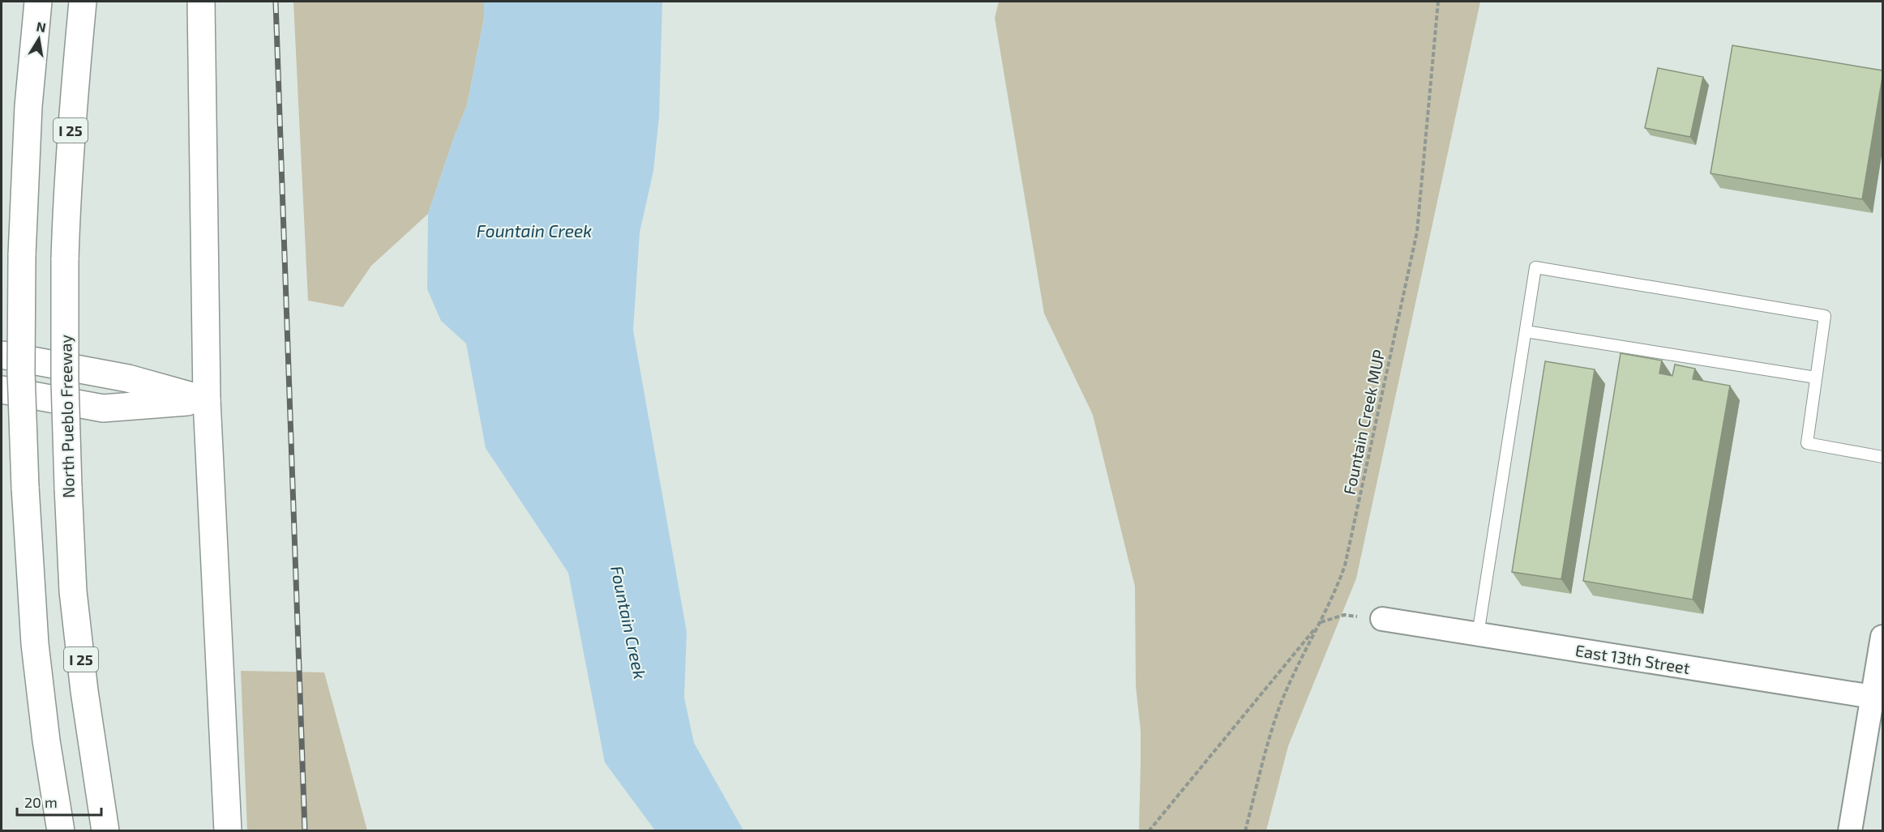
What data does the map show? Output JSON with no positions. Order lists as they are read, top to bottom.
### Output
{
  "streets": {
    "main road": ["I 25", "North Pueblo Freeway"],
    "street": ["East 13th Street"],
    "path": ["Fountain Creek MUP"]
  },
  "water": ["Fountain Creek"],
  "scale_bar": "20 m",
  "north": "top"
}
